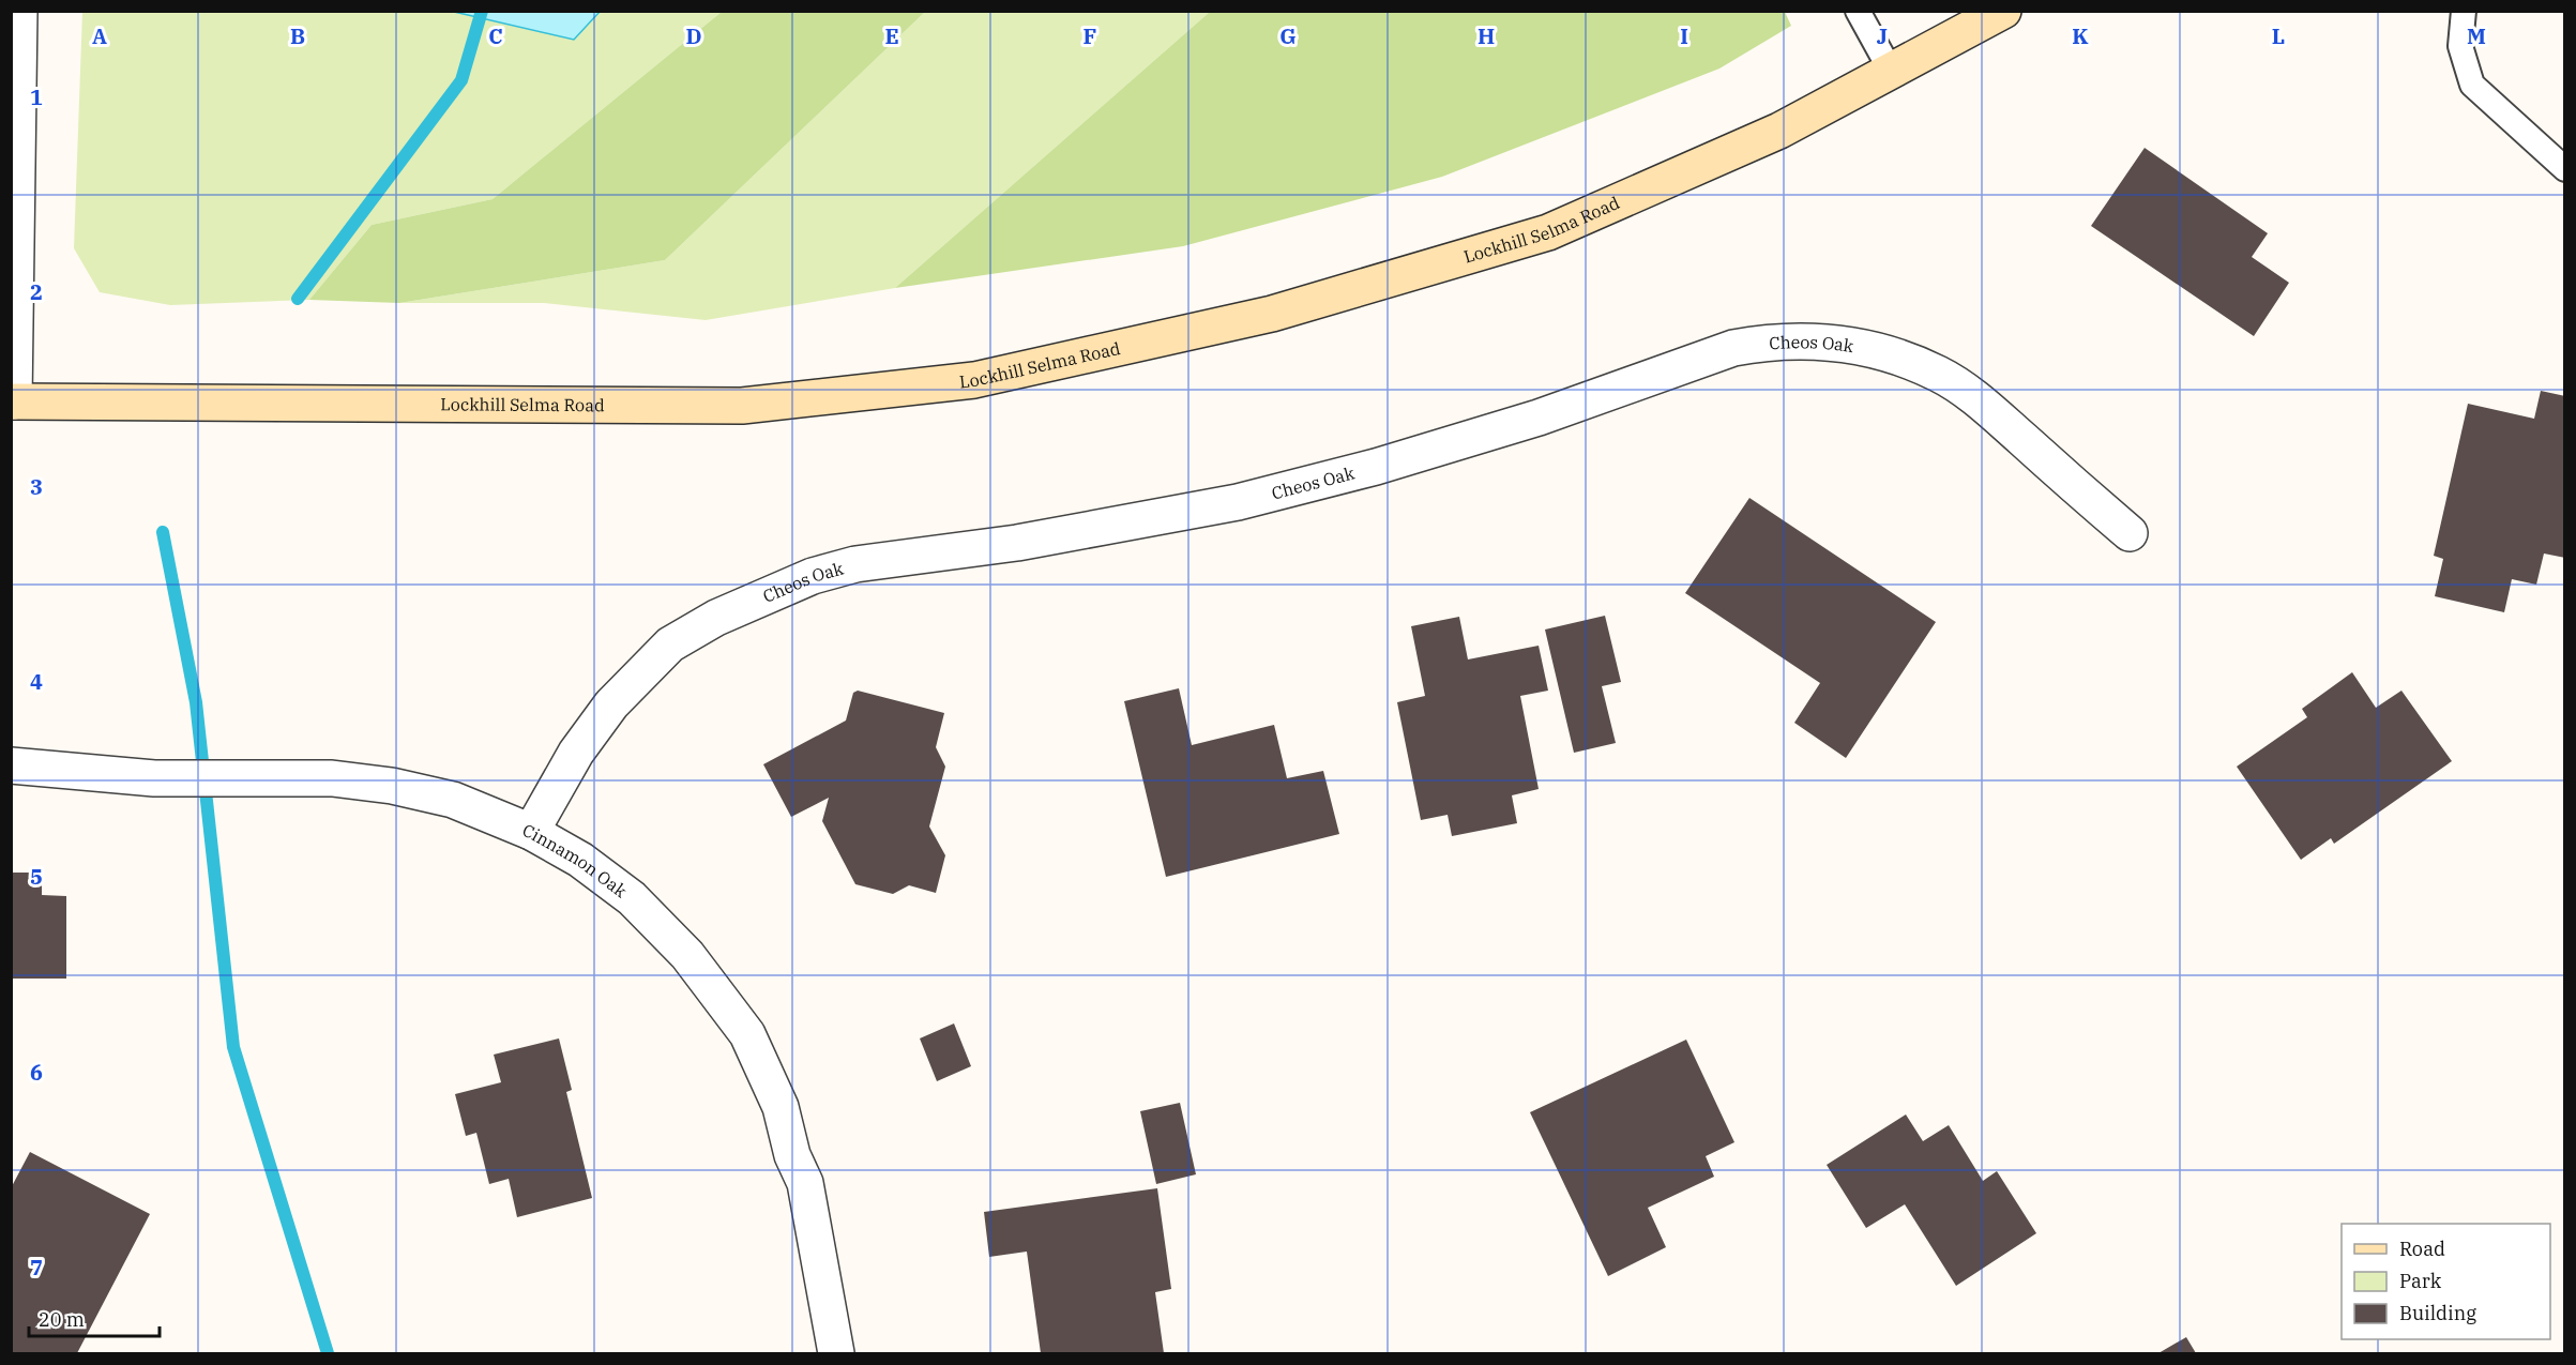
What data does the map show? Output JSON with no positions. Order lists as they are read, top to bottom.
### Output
{
  "streets": {
    "main road": ["Lockhill Selma Road"],
    "street": ["Cheos Oak", "Cinnamon Oak"]
  },
  "crossings": [
    ["Cheos Oak", "Cinnamon Oak"]
  ],
  "legend": ["Road", "Park", "Building"],
  "scale_bar": "20 m",
  "grid": {
    "columns": [
      "A",
      "B",
      "C",
      "D",
      "E",
      "F",
      "G",
      "H",
      "I",
      "J",
      "K",
      "L",
      "M"
    ],
    "rows": [
      "1",
      "2",
      "3",
      "4",
      "5",
      "6",
      "7"
    ]
  }
}
